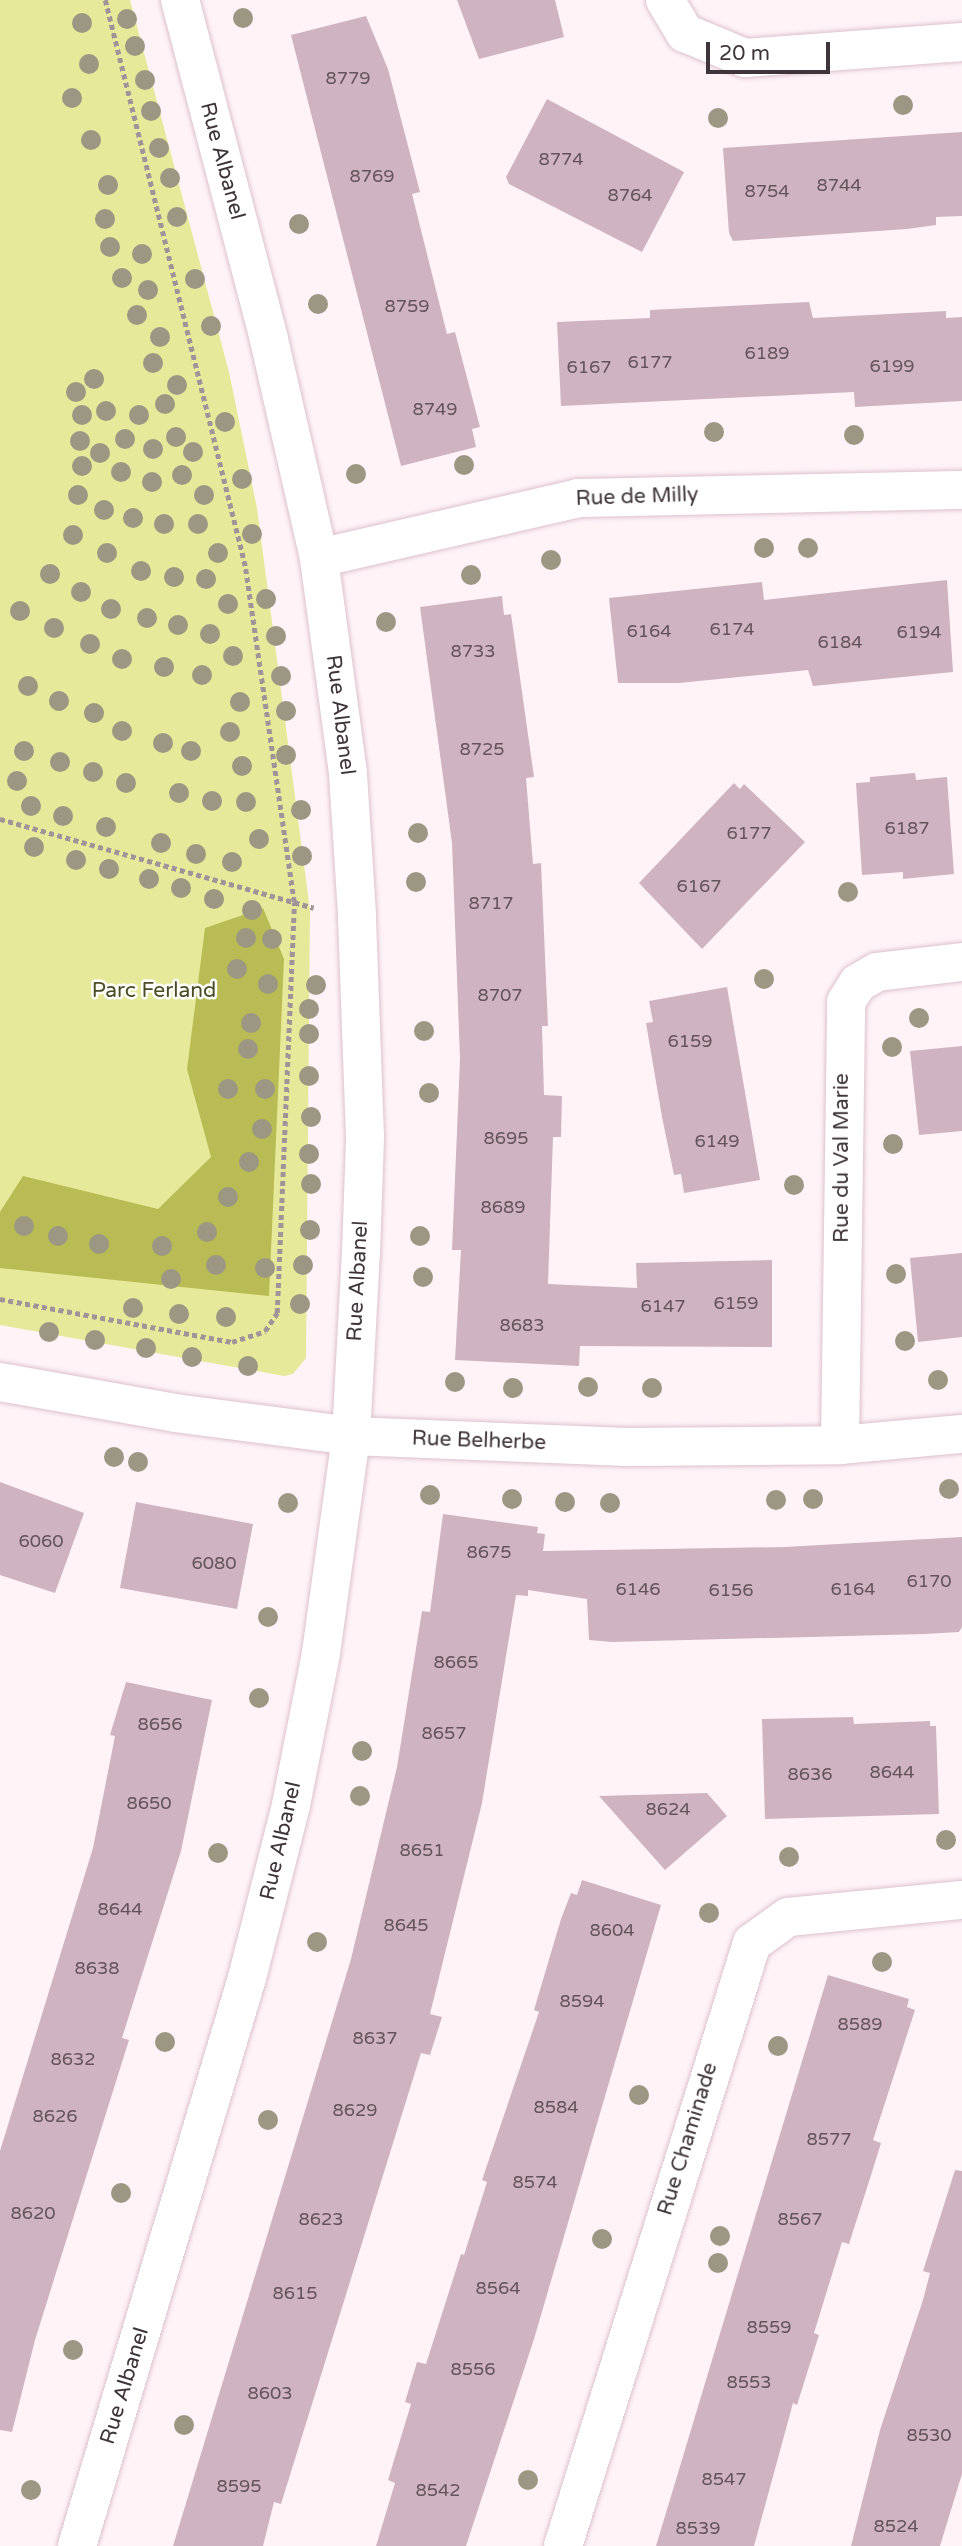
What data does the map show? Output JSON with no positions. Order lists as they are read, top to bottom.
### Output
{
  "streets": {
    "street": [
      "Rue Albanel",
      "Rue de Milly",
      "Rue du Val Marie",
      "Rue Belherbe",
      "Rue Chaminade"
    ]
  },
  "crossings": [
    ["Rue Albanel", "Rue de Milly"],
    ["Rue Albanel", "Rue Belherbe"],
    ["Rue du Val Marie", "Rue Belherbe"]
  ],
  "parks": ["Parc Ferland"],
  "house_numbers": [
    "8779",
    "8774",
    "8769",
    "8744",
    "8754",
    "8764",
    "8759",
    "6189",
    "6177",
    "6199",
    "6167",
    "8749",
    "6174",
    "6164",
    "6194",
    "6184",
    "8733",
    "8725",
    "6187",
    "6177",
    "6167",
    "8717",
    "8707",
    "6159",
    "8695",
    "6149",
    "8689",
    "6159",
    "6147",
    "8683",
    "6060",
    "8675",
    "6080",
    "6170",
    "6146",
    "6164",
    "6156",
    "8665",
    "8656",
    "8657",
    "8644",
    "8636",
    "8650",
    "8624",
    "8651",
    "8644",
    "8645",
    "8604",
    "8638",
    "8594",
    "8589",
    "8637",
    "8632",
    "8584",
    "8629",
    "8626",
    "8577",
    "8574",
    "8620",
    "8623",
    "8567",
    "8564",
    "8615",
    "8559",
    "8556",
    "8553",
    "8603",
    "8530",
    "8547",
    "8595",
    "8542",
    "8524",
    "8539"
  ],
  "scale_bar": "20 m"
}
